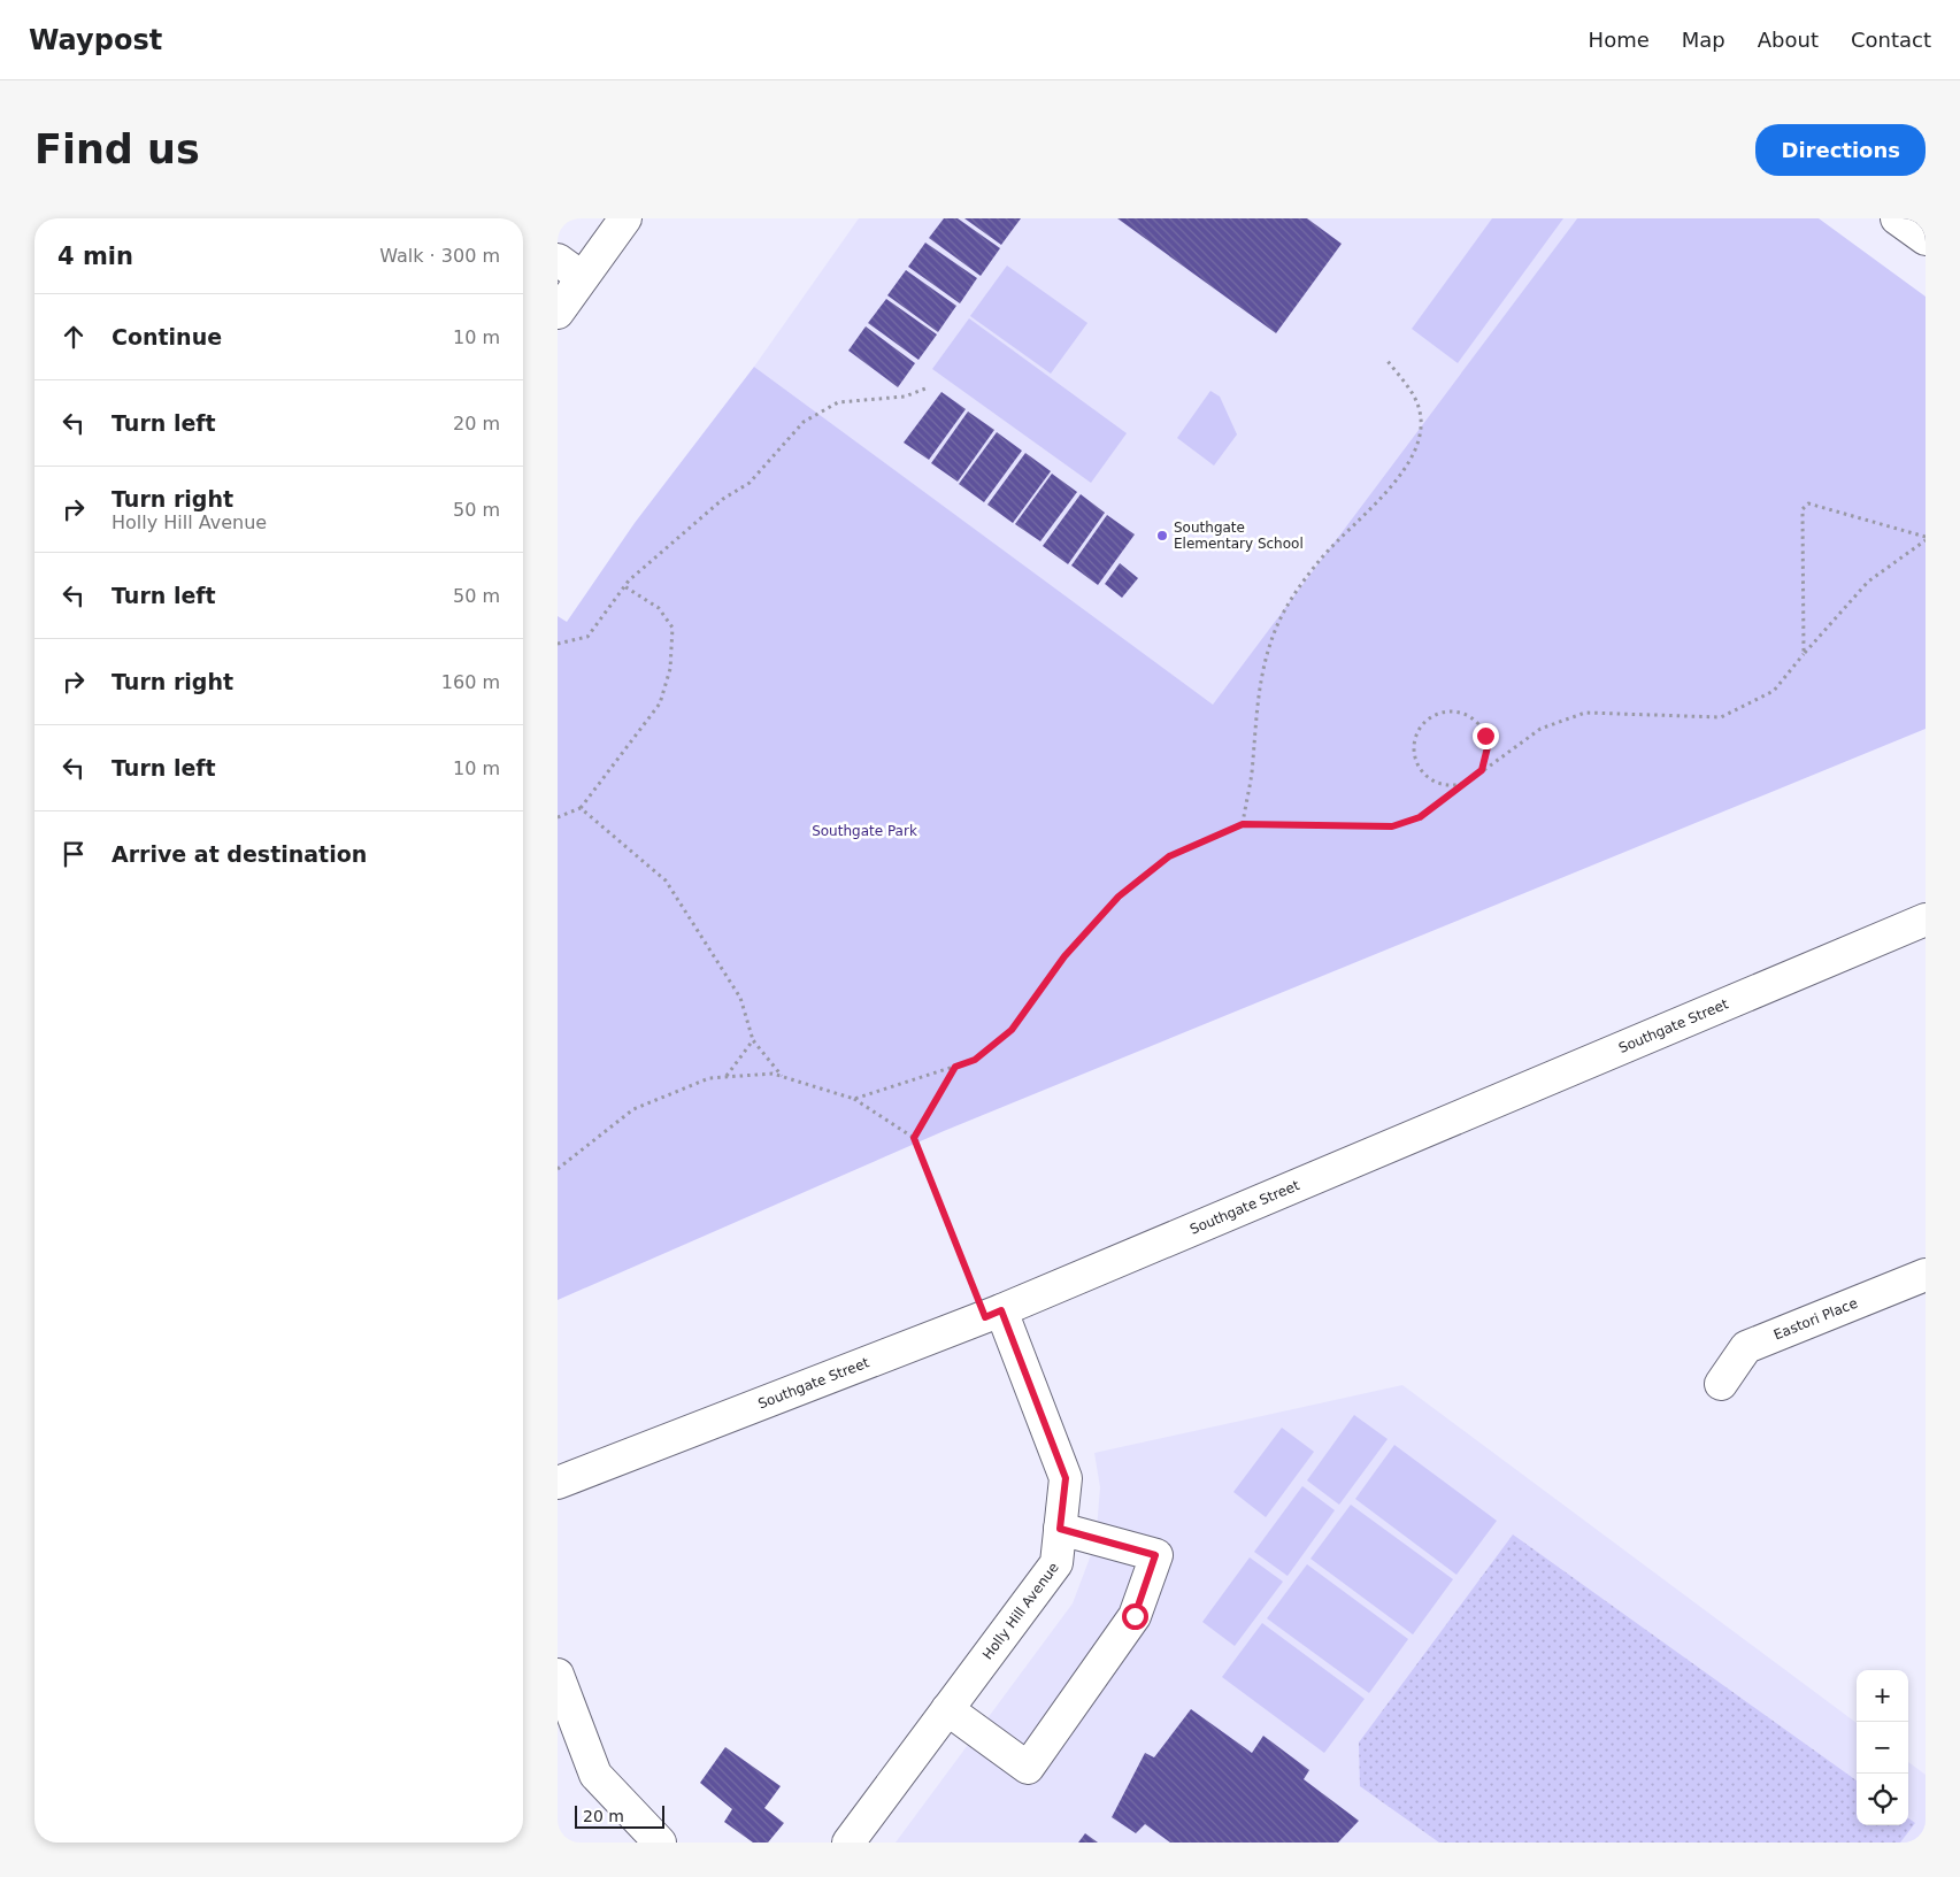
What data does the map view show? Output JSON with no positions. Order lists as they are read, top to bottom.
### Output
{
  "streets": {
    "street": ["Southgate Street", "Eastori Place", "Holly Hill Avenue"]
  },
  "crossings": [
    ["Southgate Street", "Holly Hill Avenue"]
  ],
  "parks": ["Southgate Park"],
  "places": ["Southgate Elementary School"],
  "scale_bar": "20 m",
  "page": {
    "header": "Waypost",
    "nav": [
      "Home",
      "Map",
      "About",
      "Contact"
    ],
    "buttons": "Directions",
    "title": "Find us",
    "heading": ["4 min", "Walk · 300 m"],
    "list": [
      ["Continue", "10 m"],
      ["Turn left", "20 m"],
      ["Turn right", "Holly Hill Avenue", "50 m"],
      ["Turn left", "50 m"],
      ["Turn right", "160 m"],
      ["Turn left", "10 m"],
      "Arrive at destination"
    ],
    "map_buttons": ["+", "−"],
    "scale": "20 m"
  }
}
